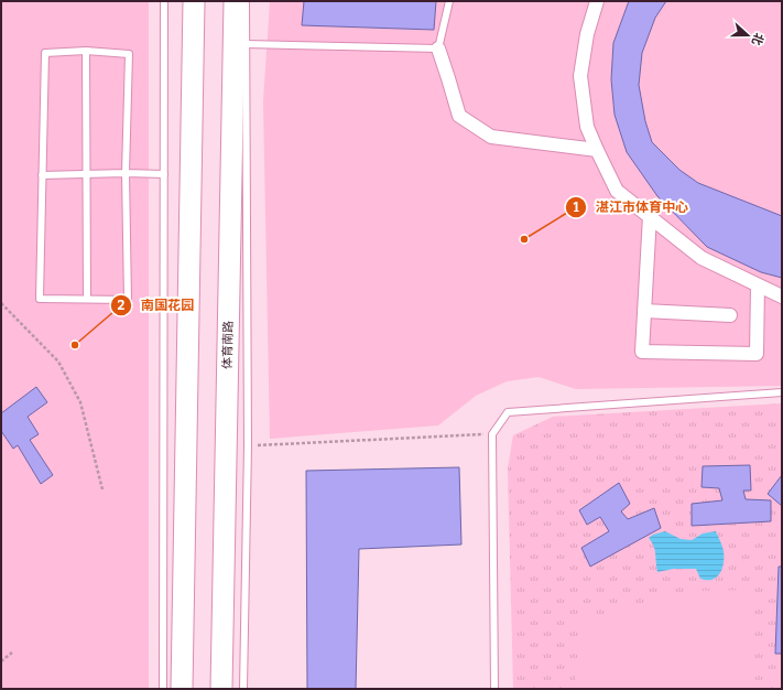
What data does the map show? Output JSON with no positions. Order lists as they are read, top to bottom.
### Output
{
  "streets": {
    "main road": ["体育南路"]
  },
  "places": ["湛江市体育中心", "南国花园"],
  "north": "right"
}
